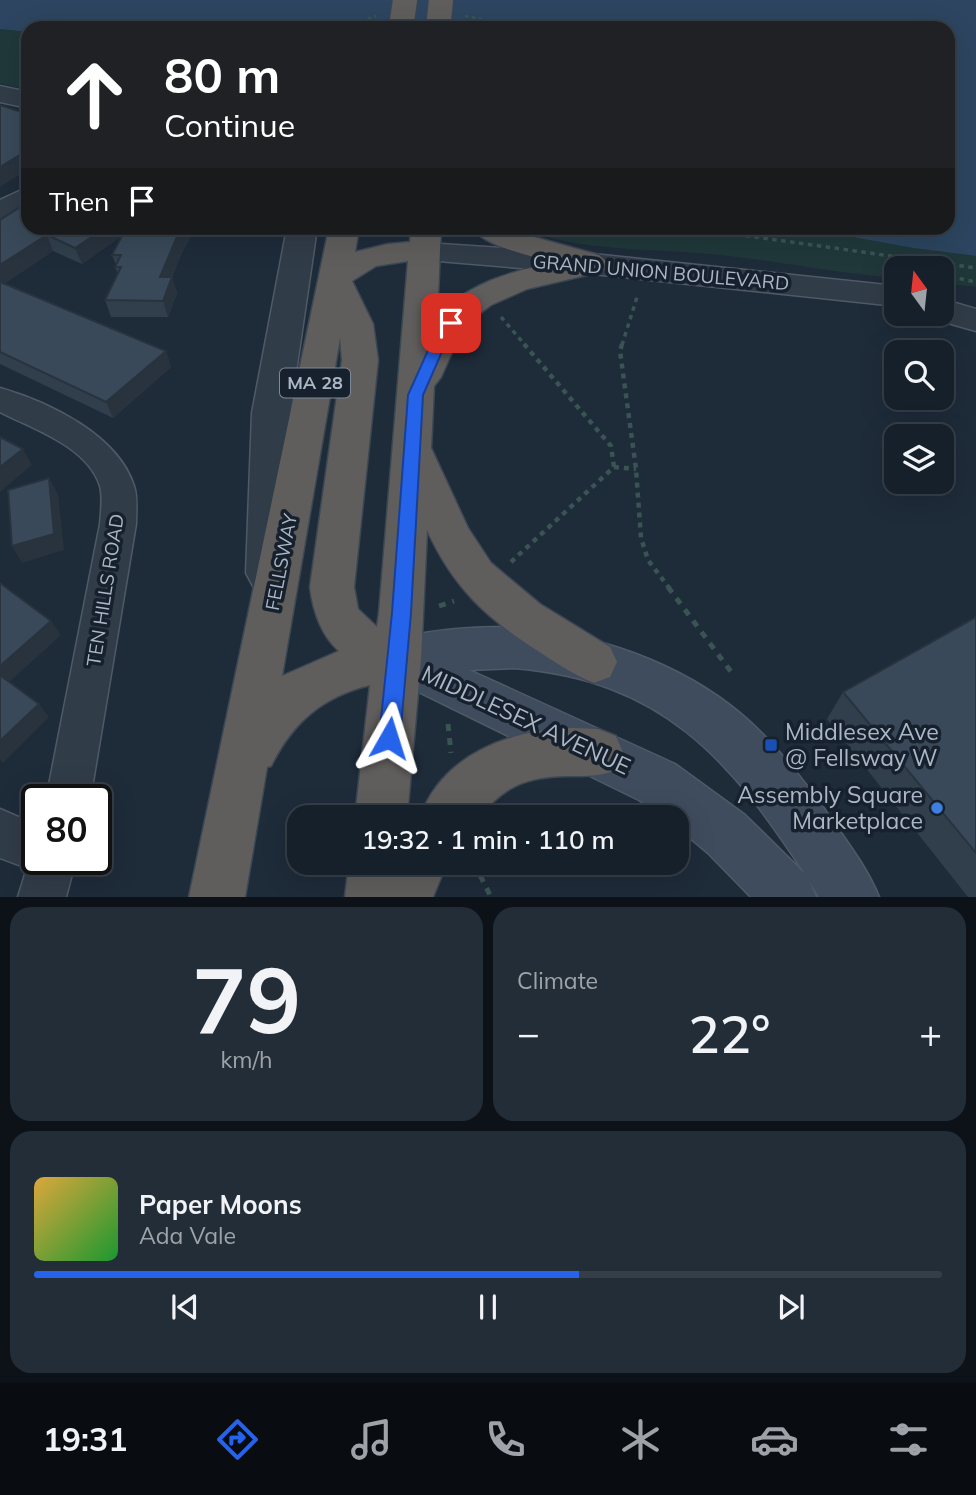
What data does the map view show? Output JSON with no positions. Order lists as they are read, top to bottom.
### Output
{
  "streets": {
    "highway": ["MA 28", "FELLSWAY"],
    "main road": ["MIDDLESEX AVENUE"],
    "street": ["GRAND UNION BOULEVARD", "TEN HILLS ROAD"]
  },
  "places": {
    "transit": ["Middlesex Ave @ Fellsway W"],
    "other": ["Assembly Square Marketplace"]
  },
  "north": "top",
  "page": {
    "turn": ["80 m", "Continue"],
    "then": "Then",
    "limit": "80",
    "trip": "19:32 · 1 min · 110 m",
    "tile": [
      ["79", "km/h"],
      "Climate"
    ],
    "heat": ["−", "22°", "+"],
    "song": ["Paper Moons", "Ada Vale"],
    "tabs": "19:31"
  }
}
